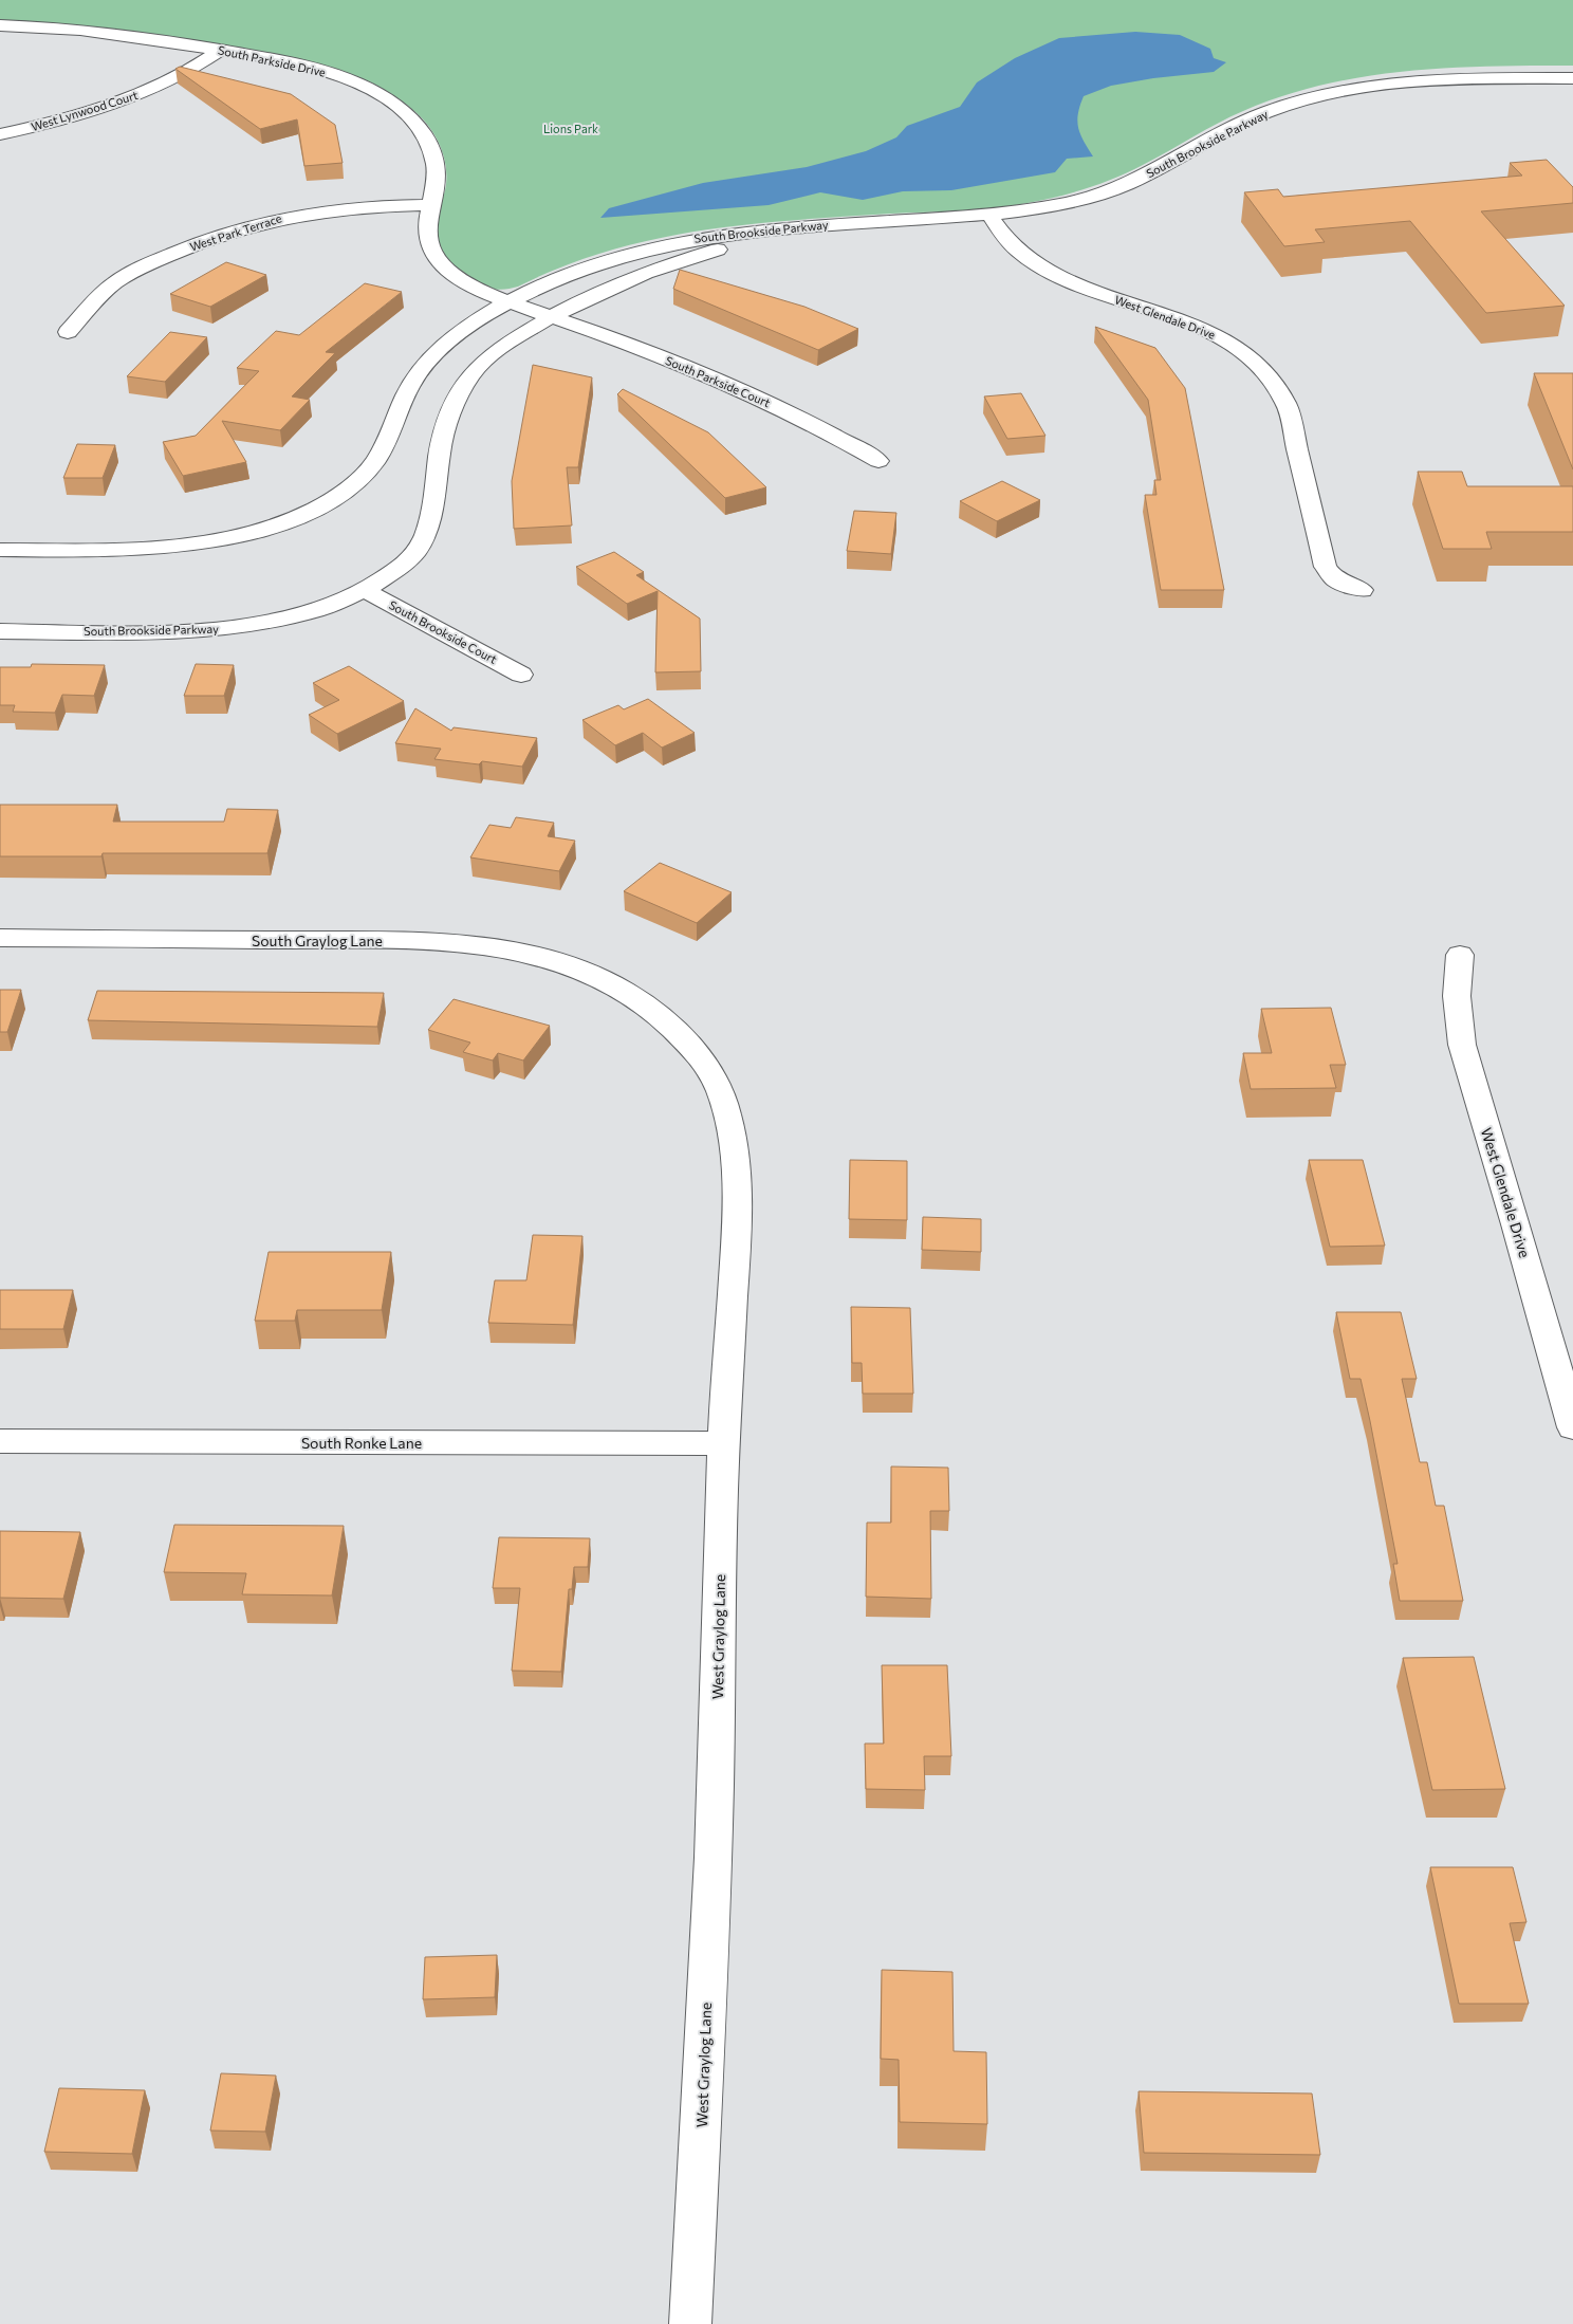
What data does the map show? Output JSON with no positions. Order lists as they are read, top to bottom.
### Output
{
  "streets": {
    "street": [
      "South Parkside Drive",
      "West Lynwood Court",
      "South Brookside Parkway",
      "West Park Terrace",
      "West Glendale Drive",
      "South Parkside Court",
      "South Brookside Court",
      "South Graylog Lane",
      "South Ronke Lane",
      "West Graylog Lane"
    ]
  },
  "crossings": [
    ["South Parkside Drive", "West Lynwood Court"],
    ["South Parkside Drive", "South Brookside Parkway"],
    ["South Parkside Drive", "West Park Terrace"],
    ["South Parkside Drive", "South Parkside Court"],
    ["South Brookside Parkway", "West Glendale Drive"],
    ["South Brookside Parkway", "South Parkside Court"],
    ["South Brookside Parkway", "South Brookside Court"],
    ["South Graylog Lane", "West Graylog Lane"],
    ["South Ronke Lane", "West Graylog Lane"]
  ],
  "parks": ["Lions Park"]
}
